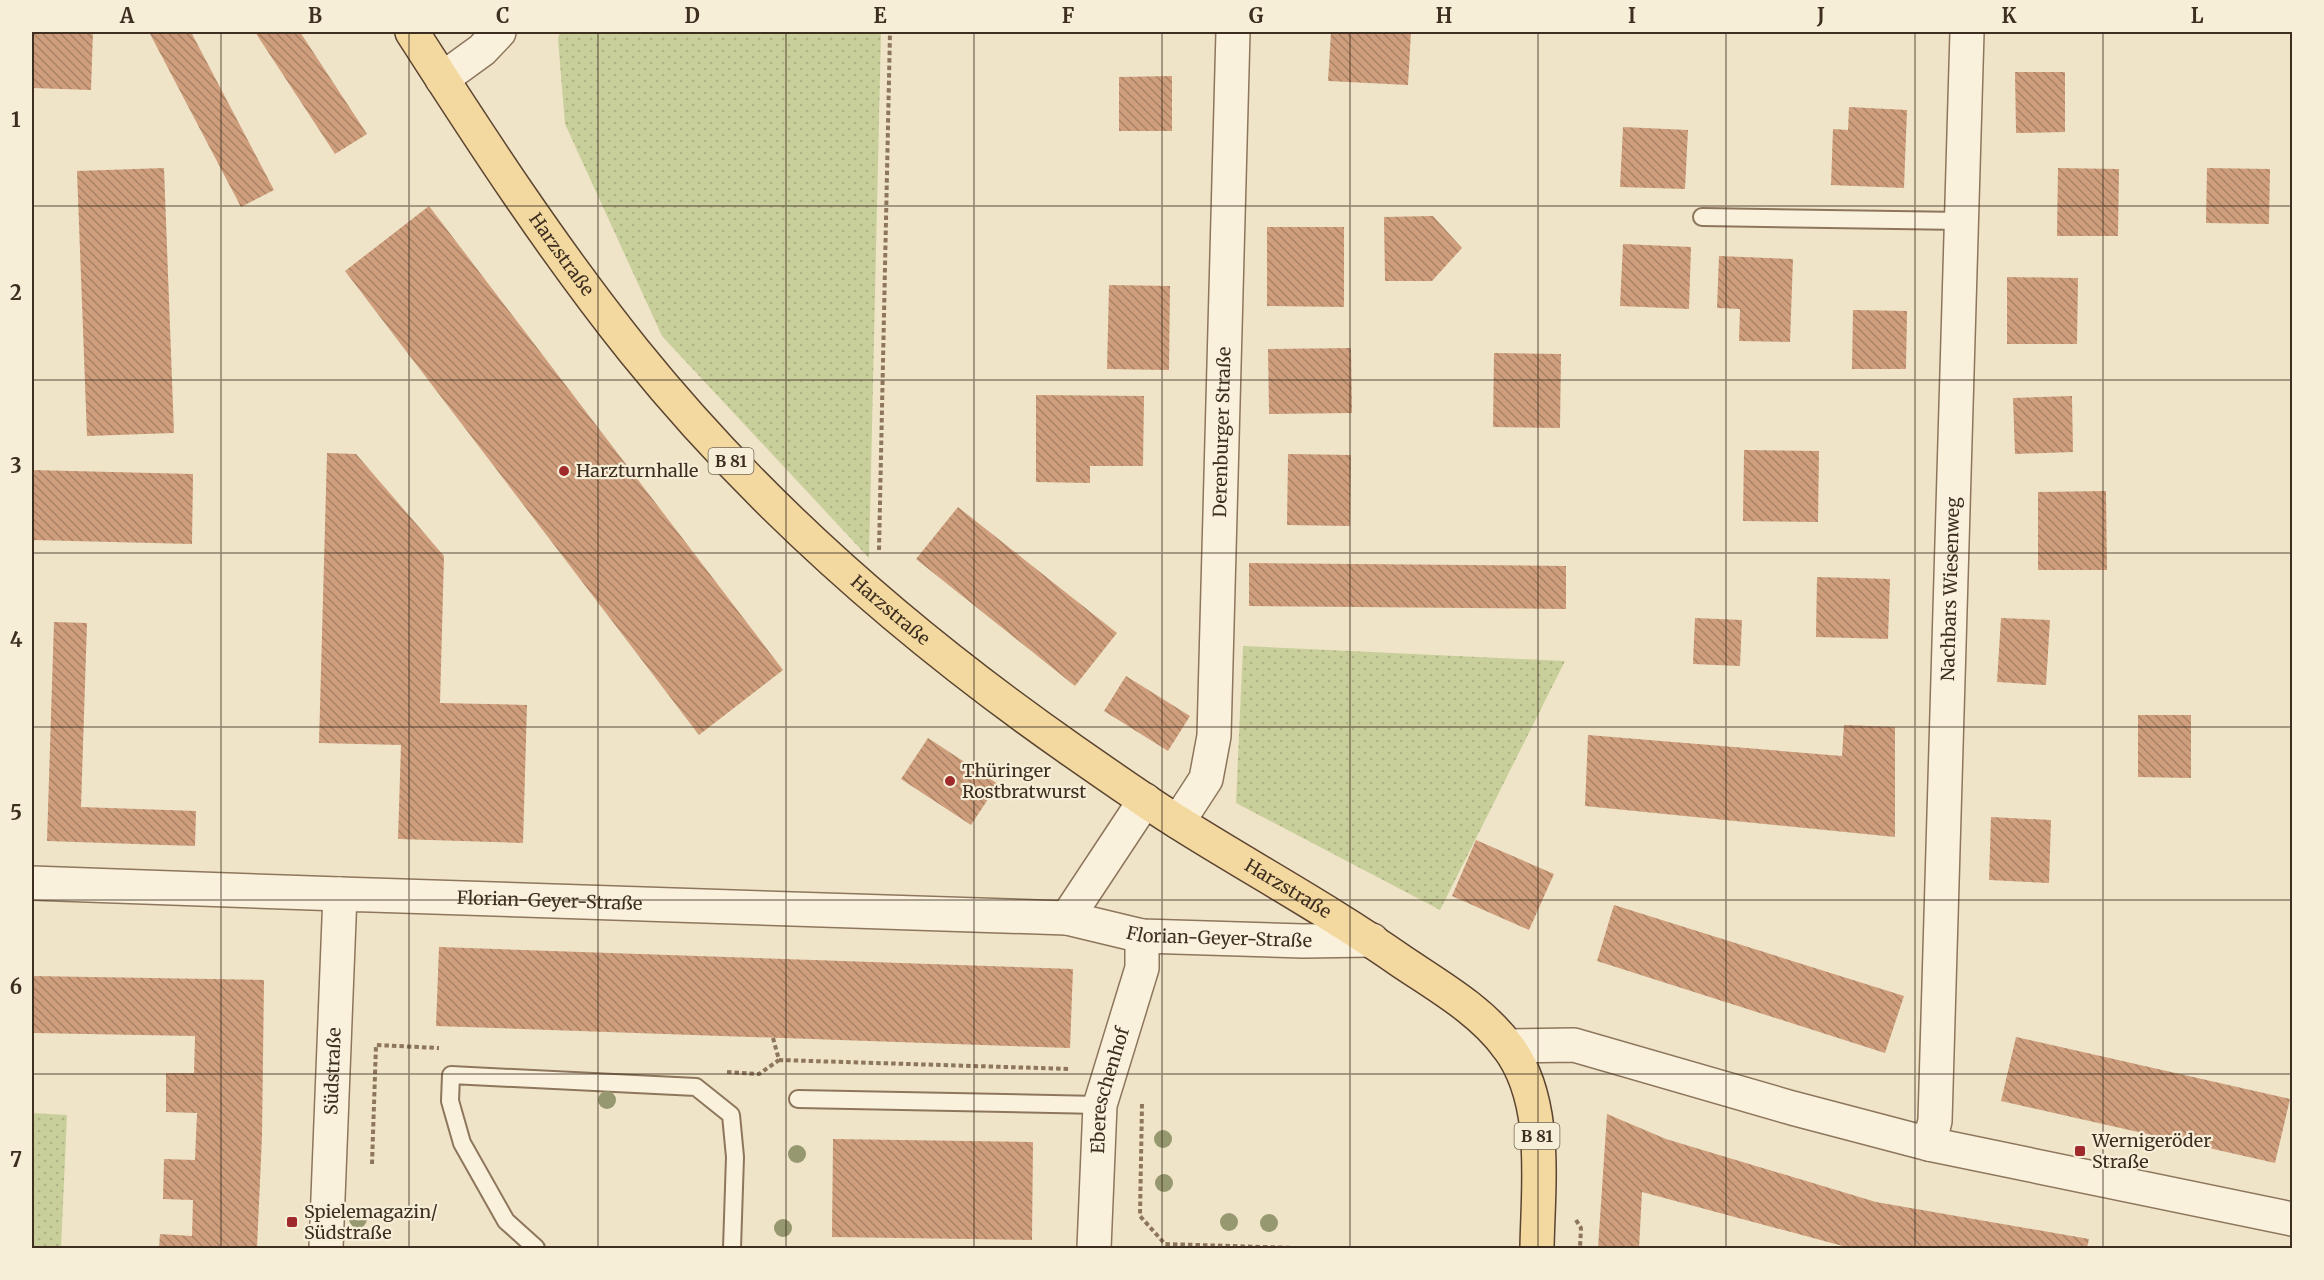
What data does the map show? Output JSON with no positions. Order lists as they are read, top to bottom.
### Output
{
  "streets": {
    "main road": ["Harzstraße", "B 81"],
    "street": [
      "Derenburger Straße",
      "Nachbars Wiesenweg",
      "Florian-Geyer-Straße",
      "Südstraße",
      "Ebereschenhof"
    ]
  },
  "crossings": [
    ["Harzstraße", "Derenburger Straße"],
    ["Harzstraße", "B 81"],
    ["Harzstraße", "Florian-Geyer-Straße"],
    ["Florian-Geyer-Straße", "Südstraße"],
    ["Florian-Geyer-Straße", "Ebereschenhof"]
  ],
  "places": {
    "other": ["Harzturnhalle", "Thüringer Rostbratwurst"],
    "transit": ["Wernigeröder Straße", "Spielemagazin/ Südstraße"]
  },
  "grid": {
    "columns": [
      "A",
      "B",
      "C",
      "D",
      "E",
      "F",
      "G",
      "H",
      "I",
      "J",
      "K",
      "L"
    ],
    "rows": [
      "1",
      "2",
      "3",
      "4",
      "5",
      "6",
      "7"
    ]
  }
}
